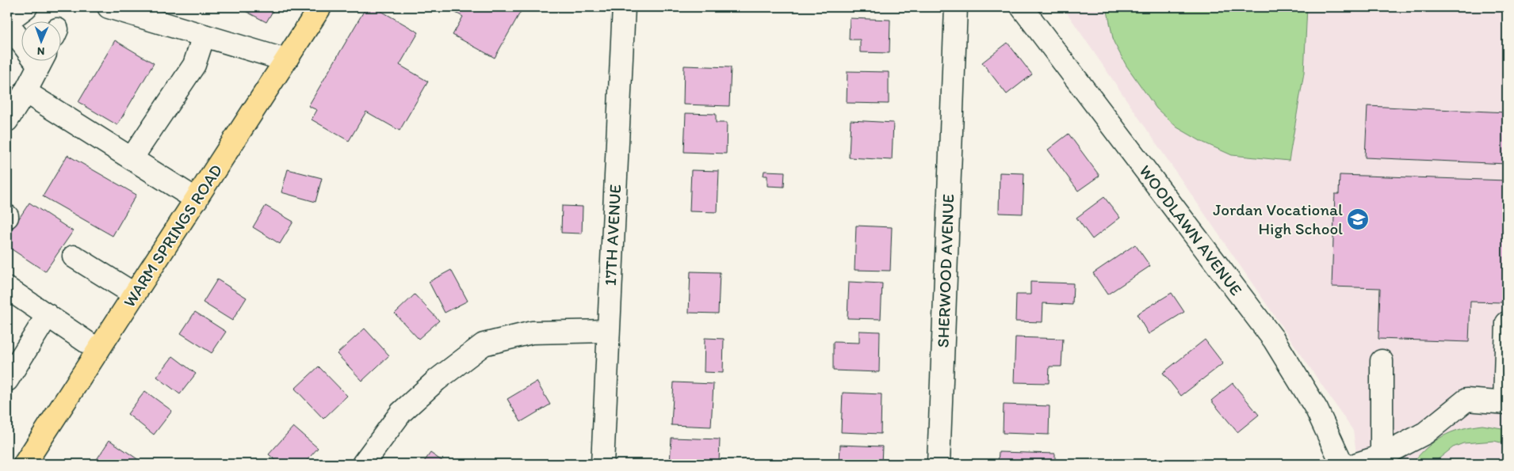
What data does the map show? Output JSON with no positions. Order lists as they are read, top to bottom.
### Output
{
  "streets": {
    "main road": ["WARM SPRINGS ROAD"],
    "street": ["WOODLAWN AVENUE", "17TH AVENUE", "SHERWOOD AVENUE"]
  },
  "places": {
    "school or university": ["Jordan Vocational High School"]
  },
  "north": "bottom"
}
